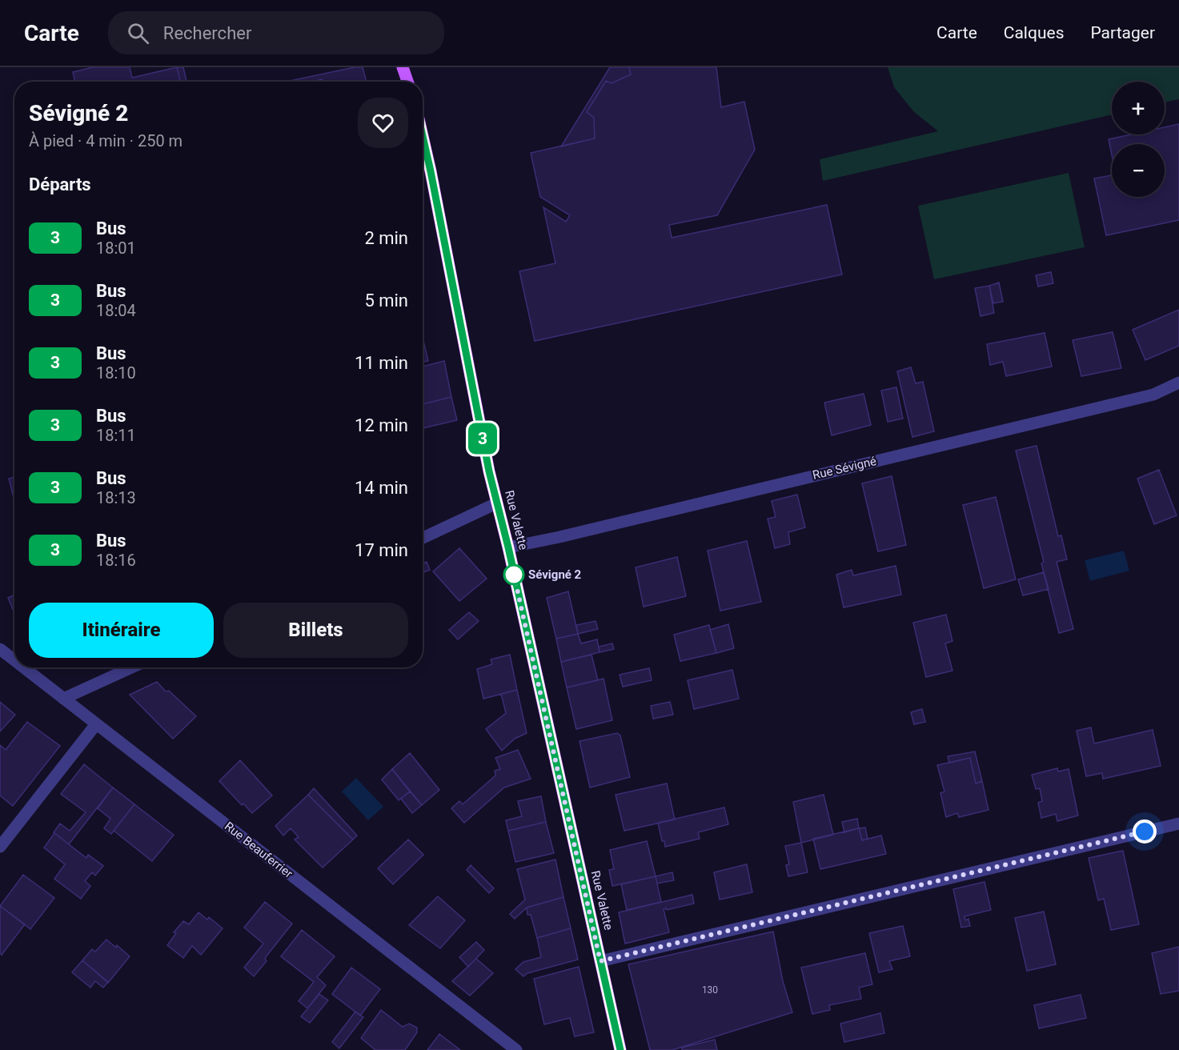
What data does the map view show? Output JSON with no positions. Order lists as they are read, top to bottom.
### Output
{
  "streets": {
    "main road": ["Rue Valette"],
    "street": ["Rue Sévigné", "Rue Beauferrier"]
  },
  "crossings": [
    ["Rue Sévigné", "Rue Valette"]
  ],
  "places": ["Sévigné 2"],
  "lines": ["bus line 3"],
  "house_numbers": ["130"],
  "page": {
    "header": "Carte",
    "search": "Rechercher",
    "nav": ["Carte", "Calques", "Partager"],
    "on_map": "3",
    "map_buttons": ["+", "−"],
    "heading": [
      ["Sévigné 2", "À pied · 4 min · 250 m"],
      "Départs"
    ],
    "list": [
      {
        "mark": "3",
        "name": "Bus",
        "note": "18:01",
        "value": "2 min"
      },
      {
        "mark": "3",
        "name": "Bus",
        "note": "18:04",
        "value": "5 min"
      },
      {
        "mark": "3",
        "name": "Bus",
        "note": "18:10",
        "value": "11 min"
      },
      {
        "mark": "3",
        "name": "Bus",
        "note": "18:11",
        "value": "12 min"
      },
      {
        "mark": "3",
        "name": "Bus",
        "note": "18:13",
        "value": "14 min"
      },
      {
        "mark": "3",
        "name": "Bus",
        "note": "18:16",
        "value": "17 min"
      }
    ],
    "buttons": ["Itinéraire", "Billets"]
  }
}
